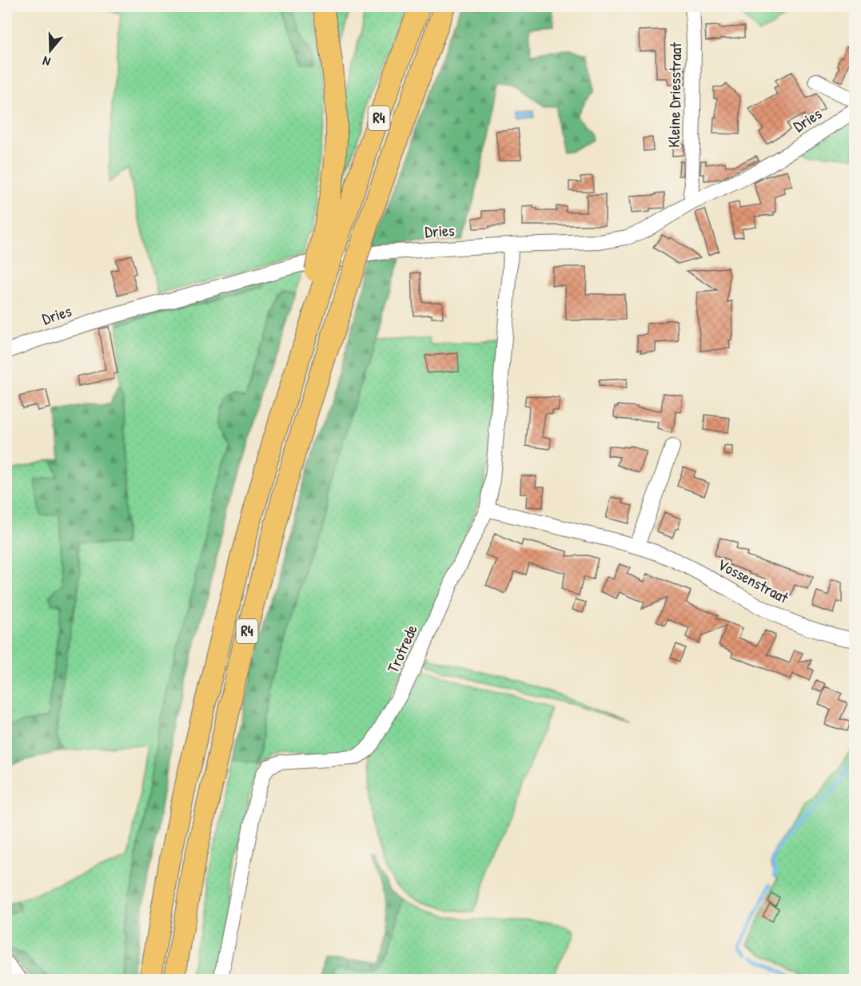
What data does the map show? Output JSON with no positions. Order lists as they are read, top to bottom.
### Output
{
  "streets": {
    "highway": ["R4"],
    "street": [
      "Kleine Driesstraat",
      "Dries",
      "Vossenstraat",
      "Trotrede"
    ]
  },
  "crossings": [
    ["Kleine Driesstraat", "Dries"],
    ["Dries", "Trotrede"],
    ["Vossenstraat", "Trotrede"]
  ],
  "north": "bottom"
}
